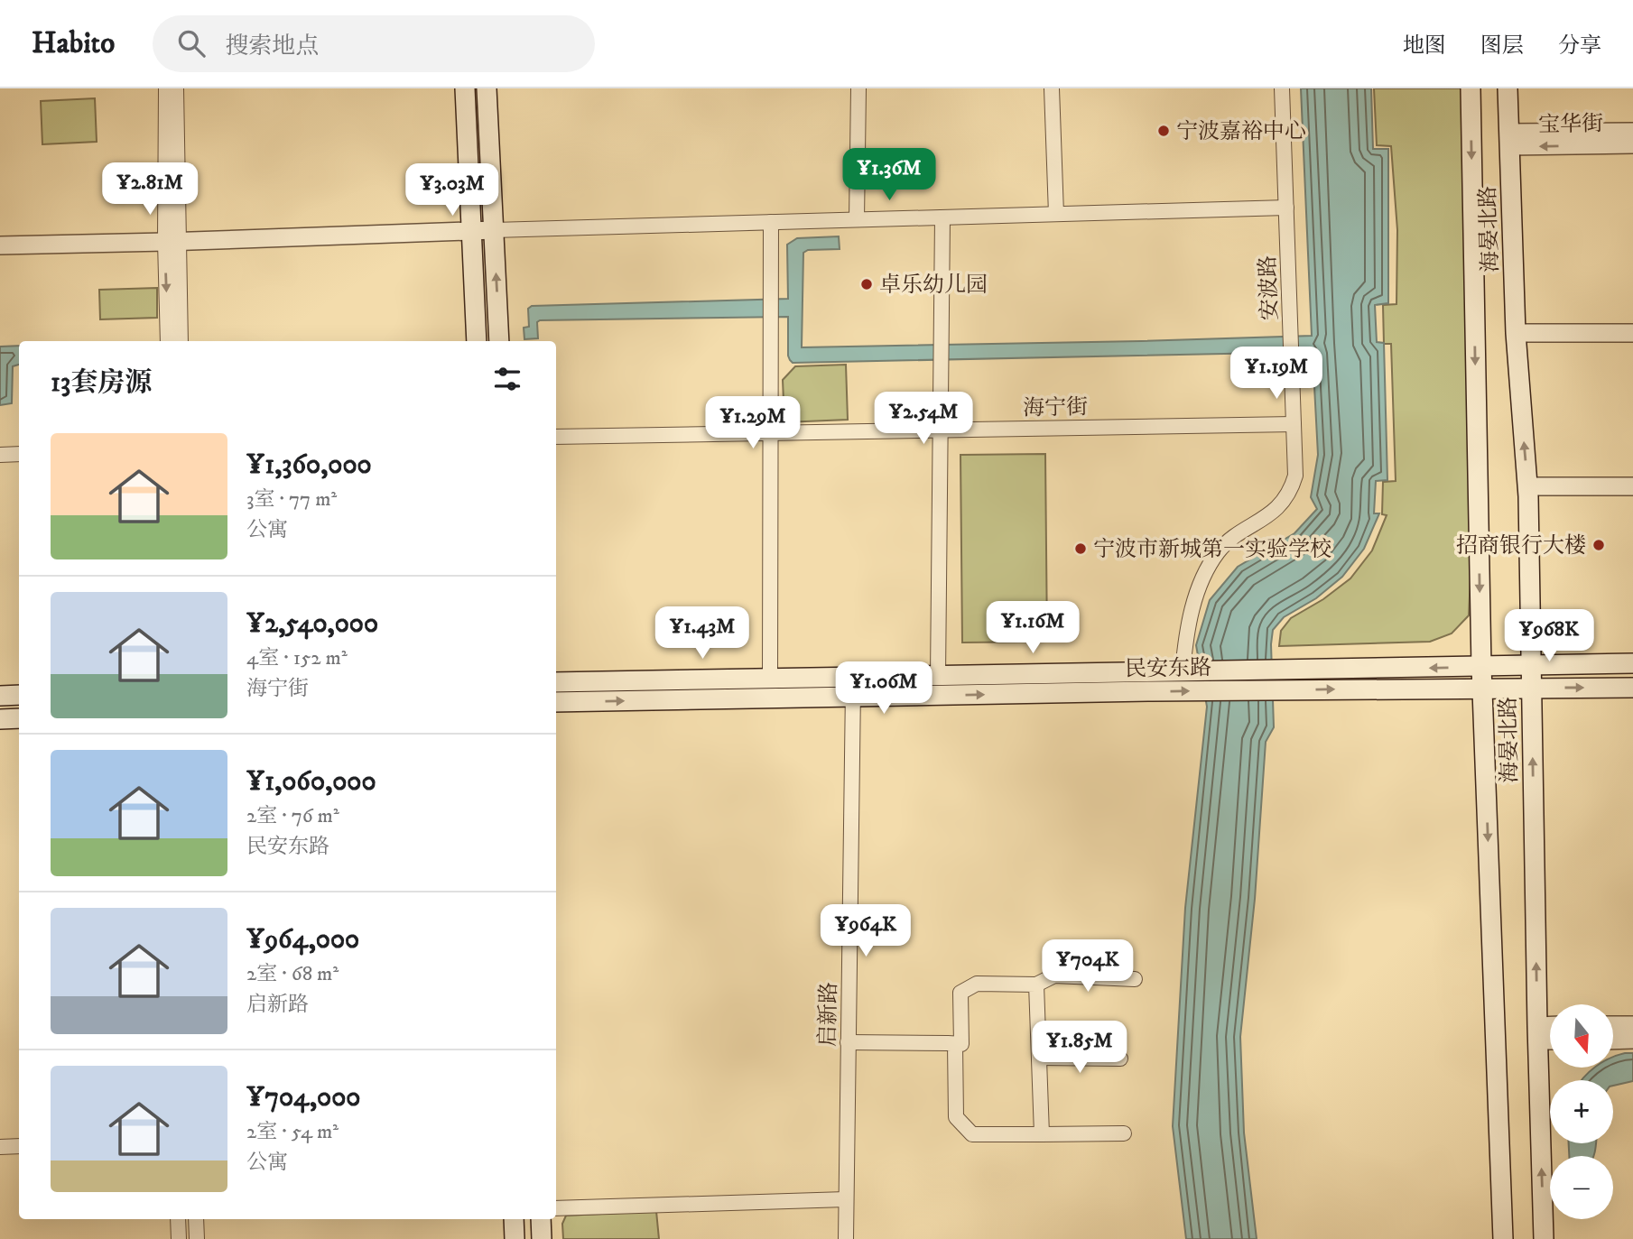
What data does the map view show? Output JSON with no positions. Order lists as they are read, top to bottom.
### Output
{
  "streets": {
    "main road": ["海晏北路", "民安东路"],
    "street": [
      "宝华街",
      "安波路",
      "海宁街",
      "启新路"
    ]
  },
  "crossings": [
    ["宝华街", "海晏北路"],
    ["海晏北路", "民安东路"],
    ["安波路", "海宁街"],
    ["安波路", "民安东路"],
    ["民安东路", "启新路"]
  ],
  "places": [
    "宁波嘉裕中心",
    "卓乐幼儿园",
    "招商银行大楼",
    "宁波市新城第一实验学校"
  ],
  "north": "bottom",
  "page": {
    "header": "Habito",
    "search": "搜索地点",
    "nav": ["地图", "图层", "分享"],
    "price": [
      "¥1.36M",
      "¥2.81M",
      "¥3.03M",
      "¥1.19M",
      "¥2.54M",
      "¥1.29M",
      "¥1.16M",
      "¥1.43M",
      "¥968K",
      "¥1.06M",
      "¥964K",
      "¥704K",
      "¥1.85M"
    ],
    "heading": "13套房源",
    "list": [
      {
        "name": "¥1,360,000",
        "note": "3室 · 77 m² · 公寓"
      },
      {
        "name": "¥2,540,000",
        "note": "4室 · 152 m² · 海宁街"
      },
      {
        "name": "¥1,060,000",
        "note": "2室 · 76 m² · 民安东路"
      },
      {
        "name": "¥964,000",
        "note": "2室 · 68 m² · 启新路"
      },
      {
        "name": "¥704,000",
        "note": "2室 · 54 m² · 公寓"
      }
    ],
    "map_buttons": ["+", "−"]
  }
}
